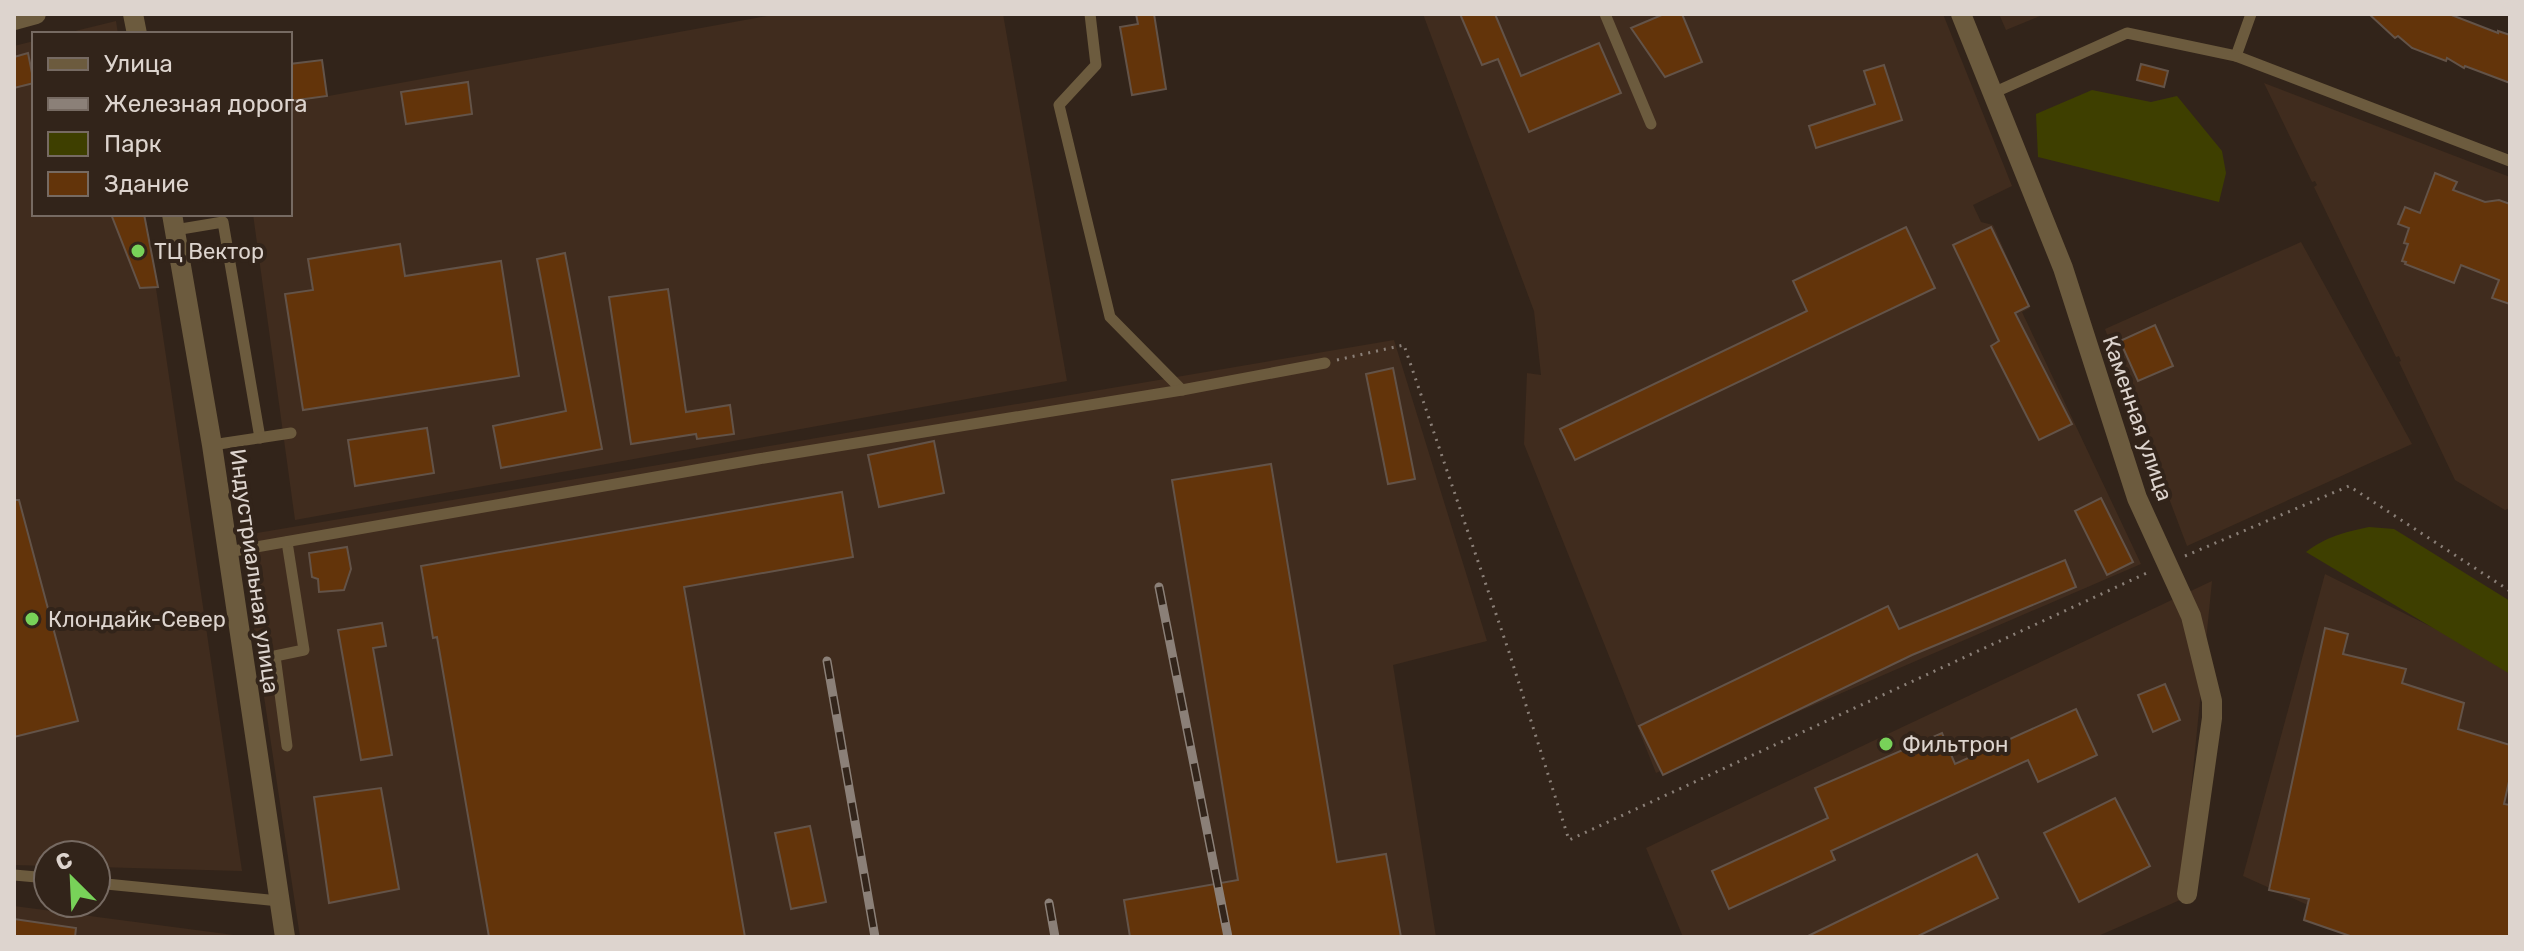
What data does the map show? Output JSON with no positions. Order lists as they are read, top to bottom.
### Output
{
  "streets": {
    "street": ["Каменная улица", "Индустриальная улица"]
  },
  "places": ["ТЦ Вектор", "Клондайк-Север", "Фильтрон"],
  "legend": [
    "Улица",
    "Железная дорога",
    "Парк",
    "Здание"
  ],
  "north": "top left"
}
